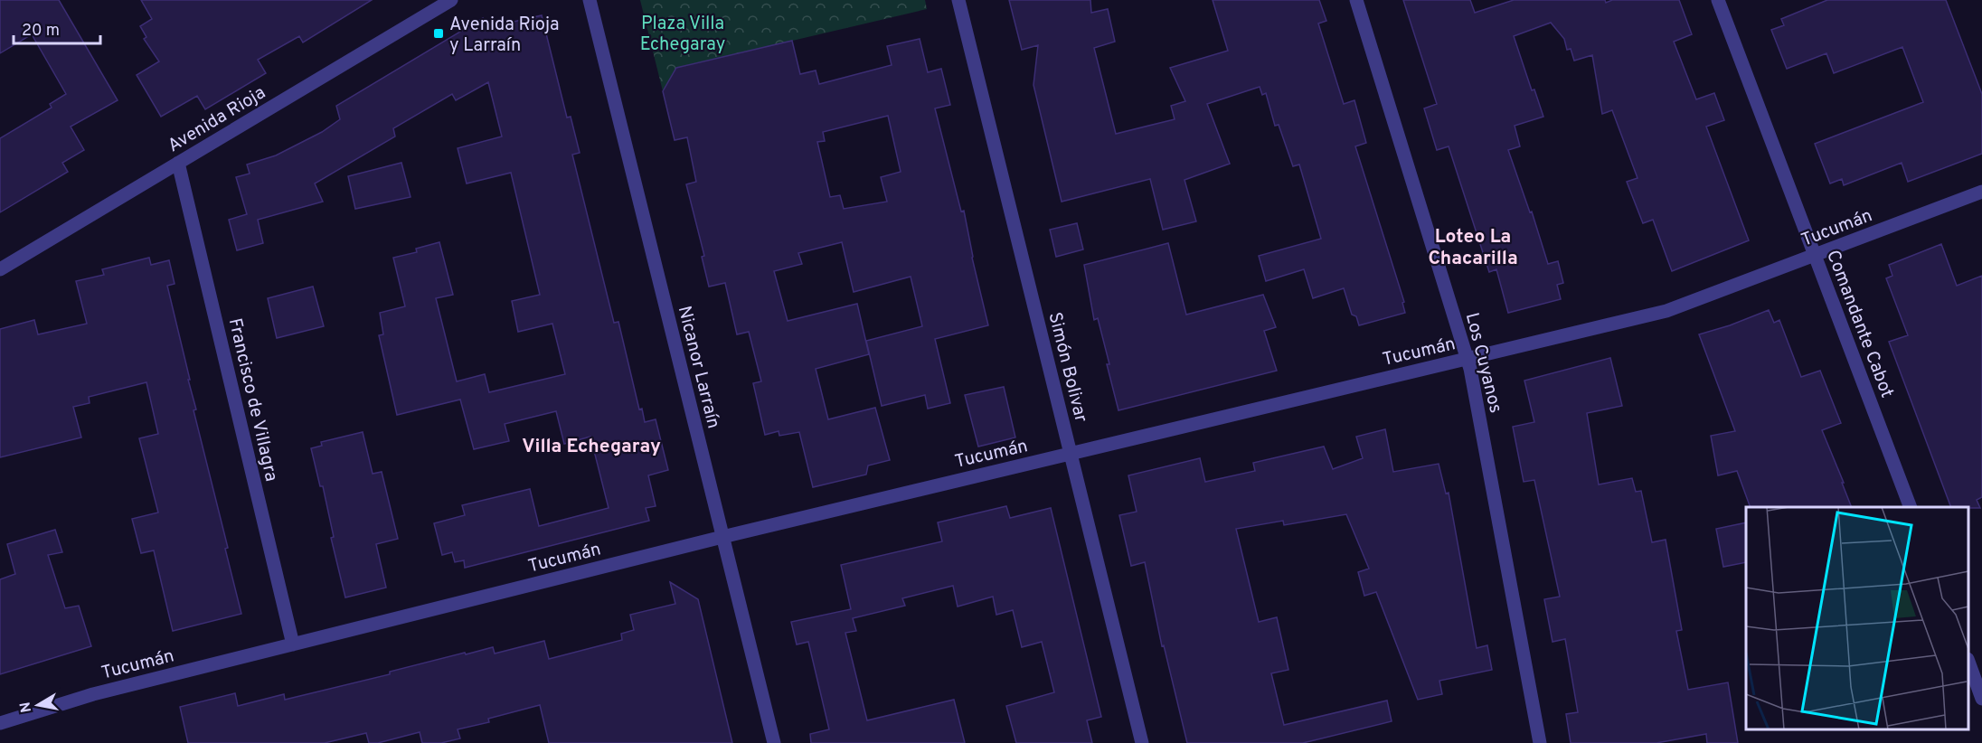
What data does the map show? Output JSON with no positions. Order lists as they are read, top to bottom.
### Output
{
  "streets": {
    "street": [
      "Avenida Rioja",
      "Tucumán",
      "Comandante Cabot",
      "Los Cuyanos",
      "Nicanor Larraín",
      "Simón Bolivar",
      "Francisco de Villagra"
    ]
  },
  "crossings": [
    ["Avenida Rioja", "Francisco de Villagra"],
    ["Tucumán", "Comandante Cabot"],
    ["Tucumán", "Los Cuyanos"],
    ["Tucumán", "Nicanor Larraín"],
    ["Tucumán", "Simón Bolivar"],
    ["Tucumán", "Francisco de Villagra"]
  ],
  "districts": ["Loteo La Chacarilla", "Villa Echegaray"],
  "parks": ["Plaza Villa Echegaray"],
  "places": {
    "transit": ["Avenida Rioja y Larraín"]
  },
  "scale_bar": "20 m",
  "north": "left"
}
